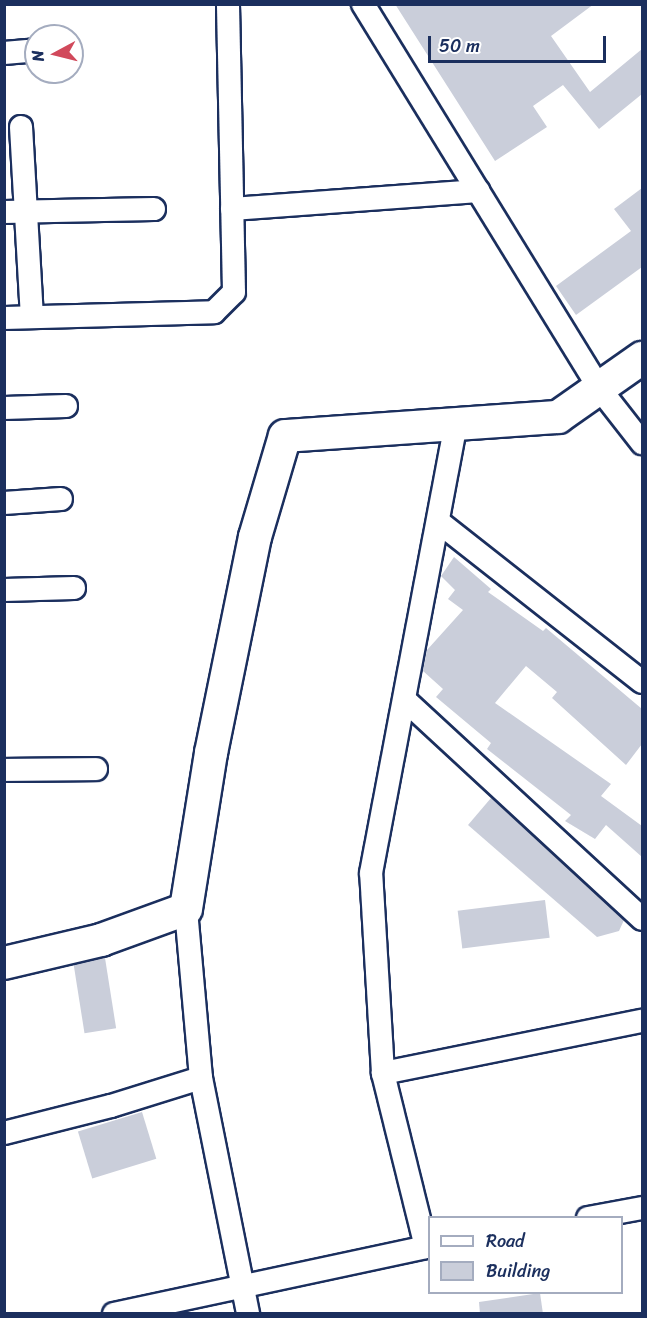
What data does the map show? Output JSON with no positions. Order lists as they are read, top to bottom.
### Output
{
  "legend": ["Road", "Building"],
  "scale_bar": "50 m",
  "north": "left"
}
